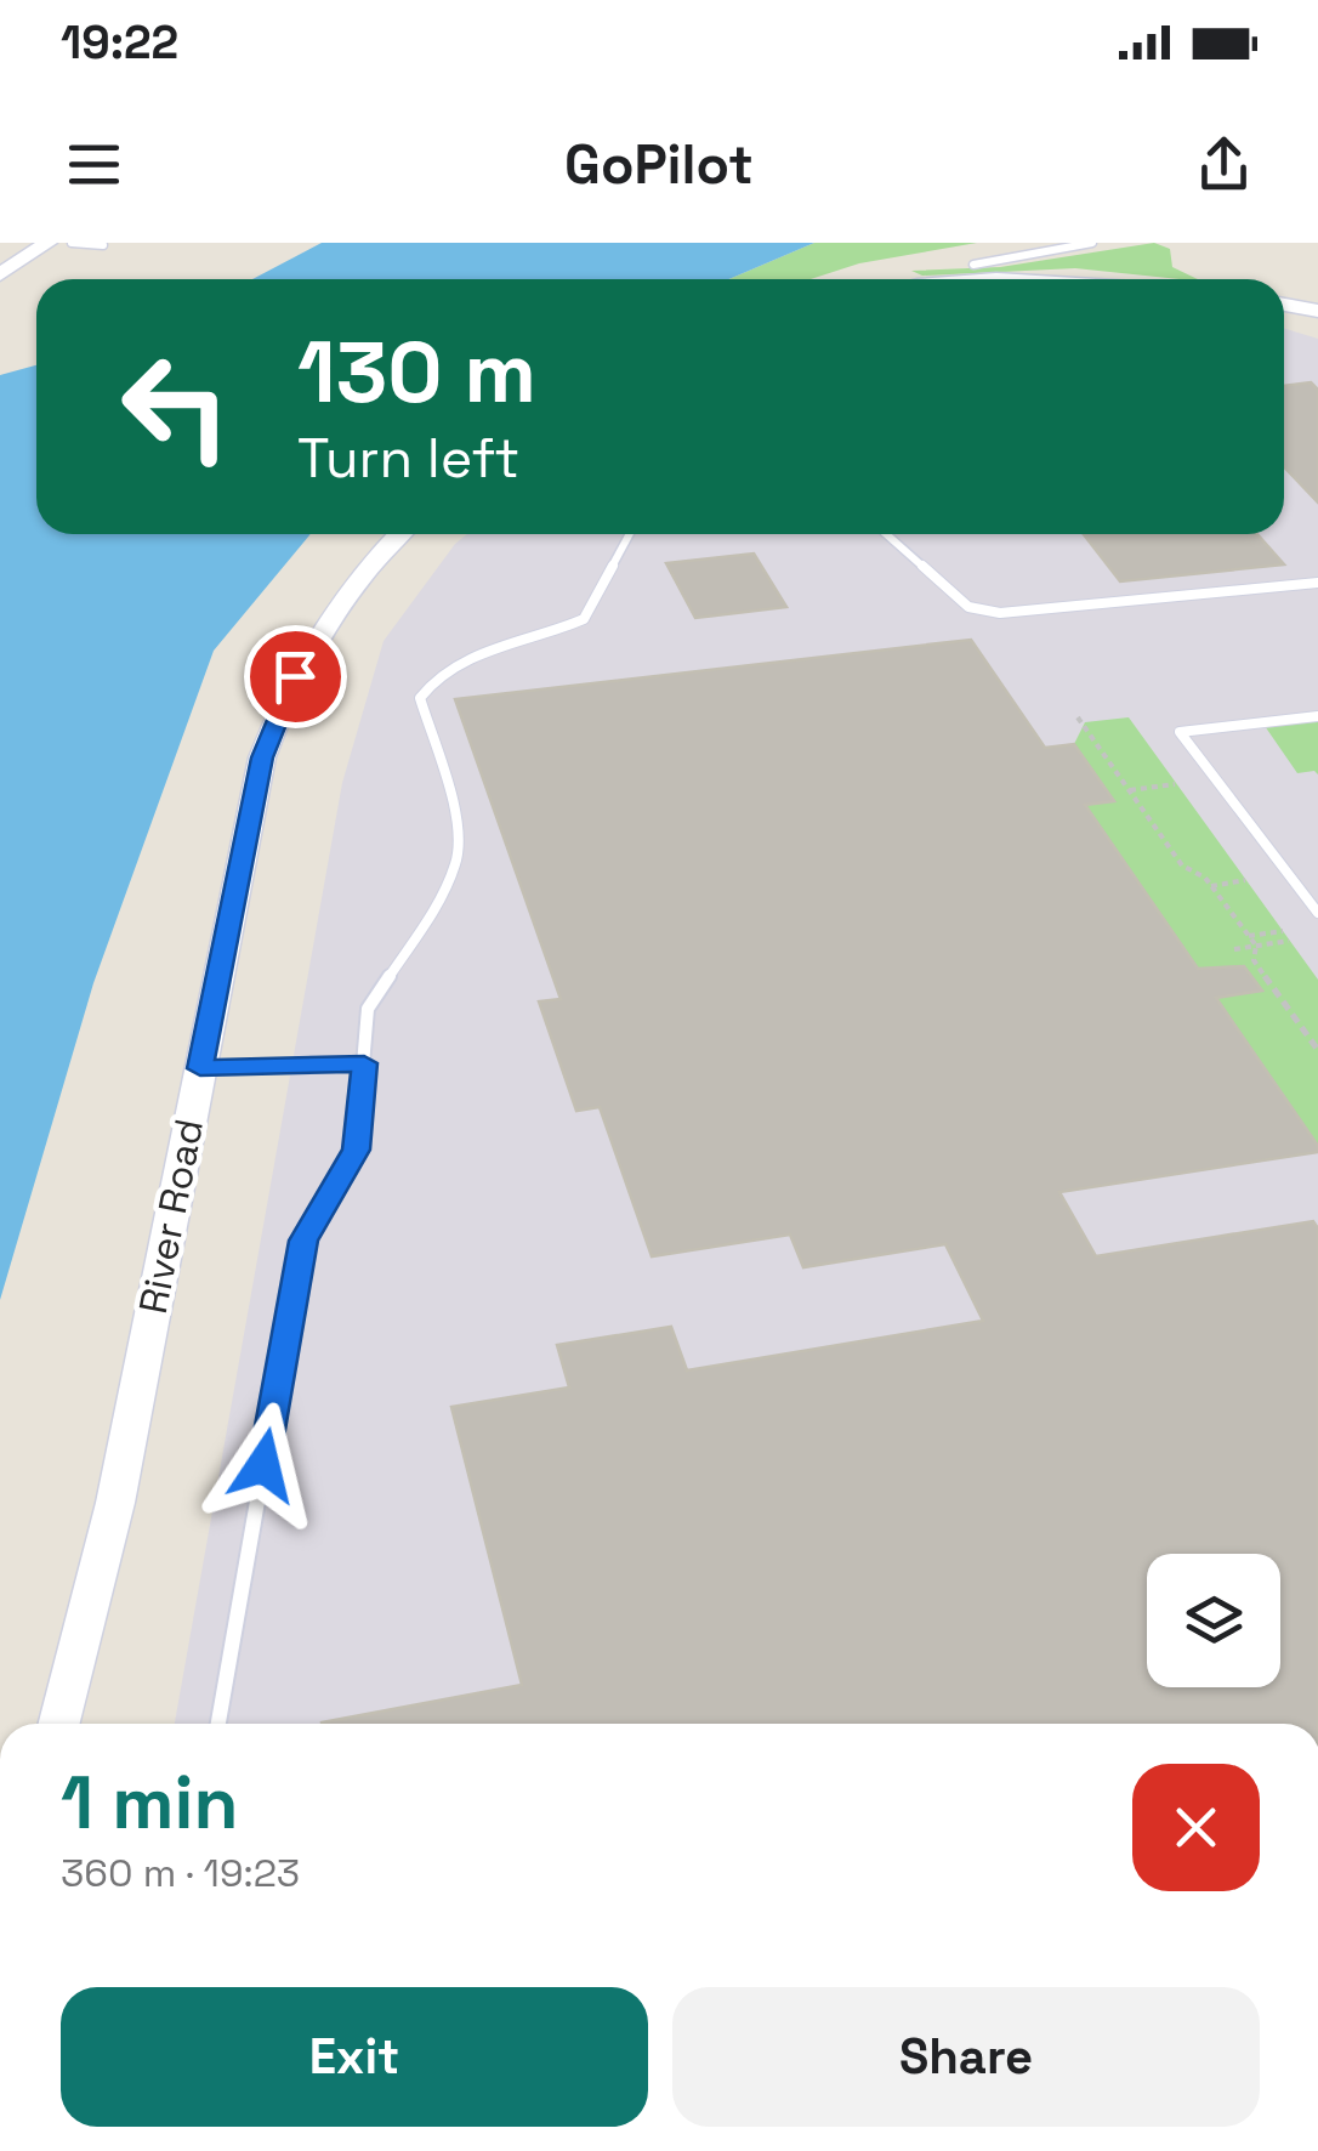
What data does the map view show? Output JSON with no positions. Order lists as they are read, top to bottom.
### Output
{
  "streets": {
    "main road": ["River Road"]
  },
  "page": {
    "status": "19:22",
    "header": "GoPilot",
    "turn": ["130 m", "Turn left"],
    "heading": ["1 min", "360 m · 19:23"],
    "buttons": ["Exit", "Share"]
  }
}
